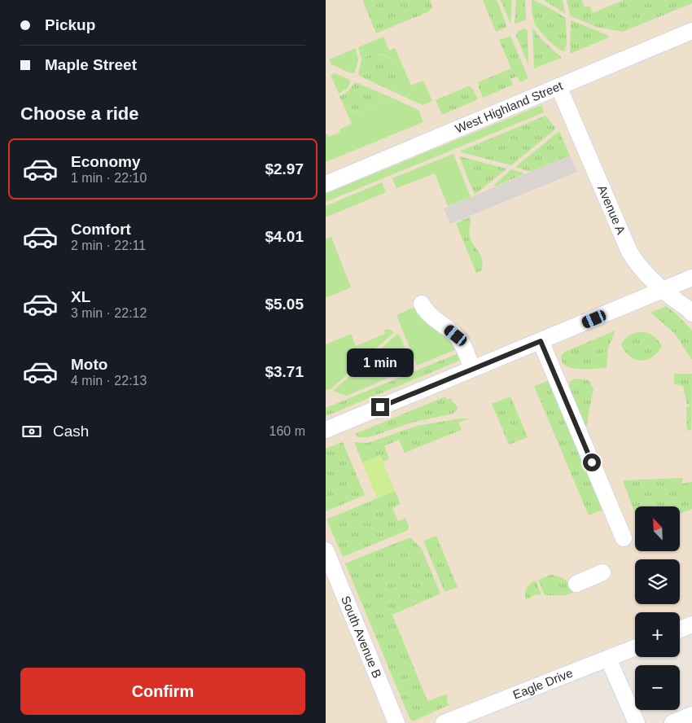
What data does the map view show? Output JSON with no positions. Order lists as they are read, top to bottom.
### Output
{
  "streets": {
    "street": [
      "West Highland Street",
      "Avenue A",
      "South Avenue B",
      "Eagle Drive"
    ]
  },
  "crossings": [
    ["West Highland Street", "Avenue A"]
  ],
  "north": "top left",
  "page": {
    "banner": ["Pickup", "Maple Street"],
    "heading": "Choose a ride",
    "list": [
      {
        "name": "Economy",
        "note": "1 min · 22:10",
        "value": "$2.97"
      },
      {
        "name": "Comfort",
        "note": "2 min · 22:11",
        "value": "$4.01"
      },
      {
        "name": "XL",
        "note": "3 min · 22:12",
        "value": "$5.05"
      },
      {
        "name": "Moto",
        "note": "4 min · 22:13",
        "value": "$3.71"
      }
    ],
    "bubble": "1 min",
    "pay": ["Cash", "160 m"],
    "map_buttons": ["+", "−"],
    "buttons": "Confirm"
  }
}
